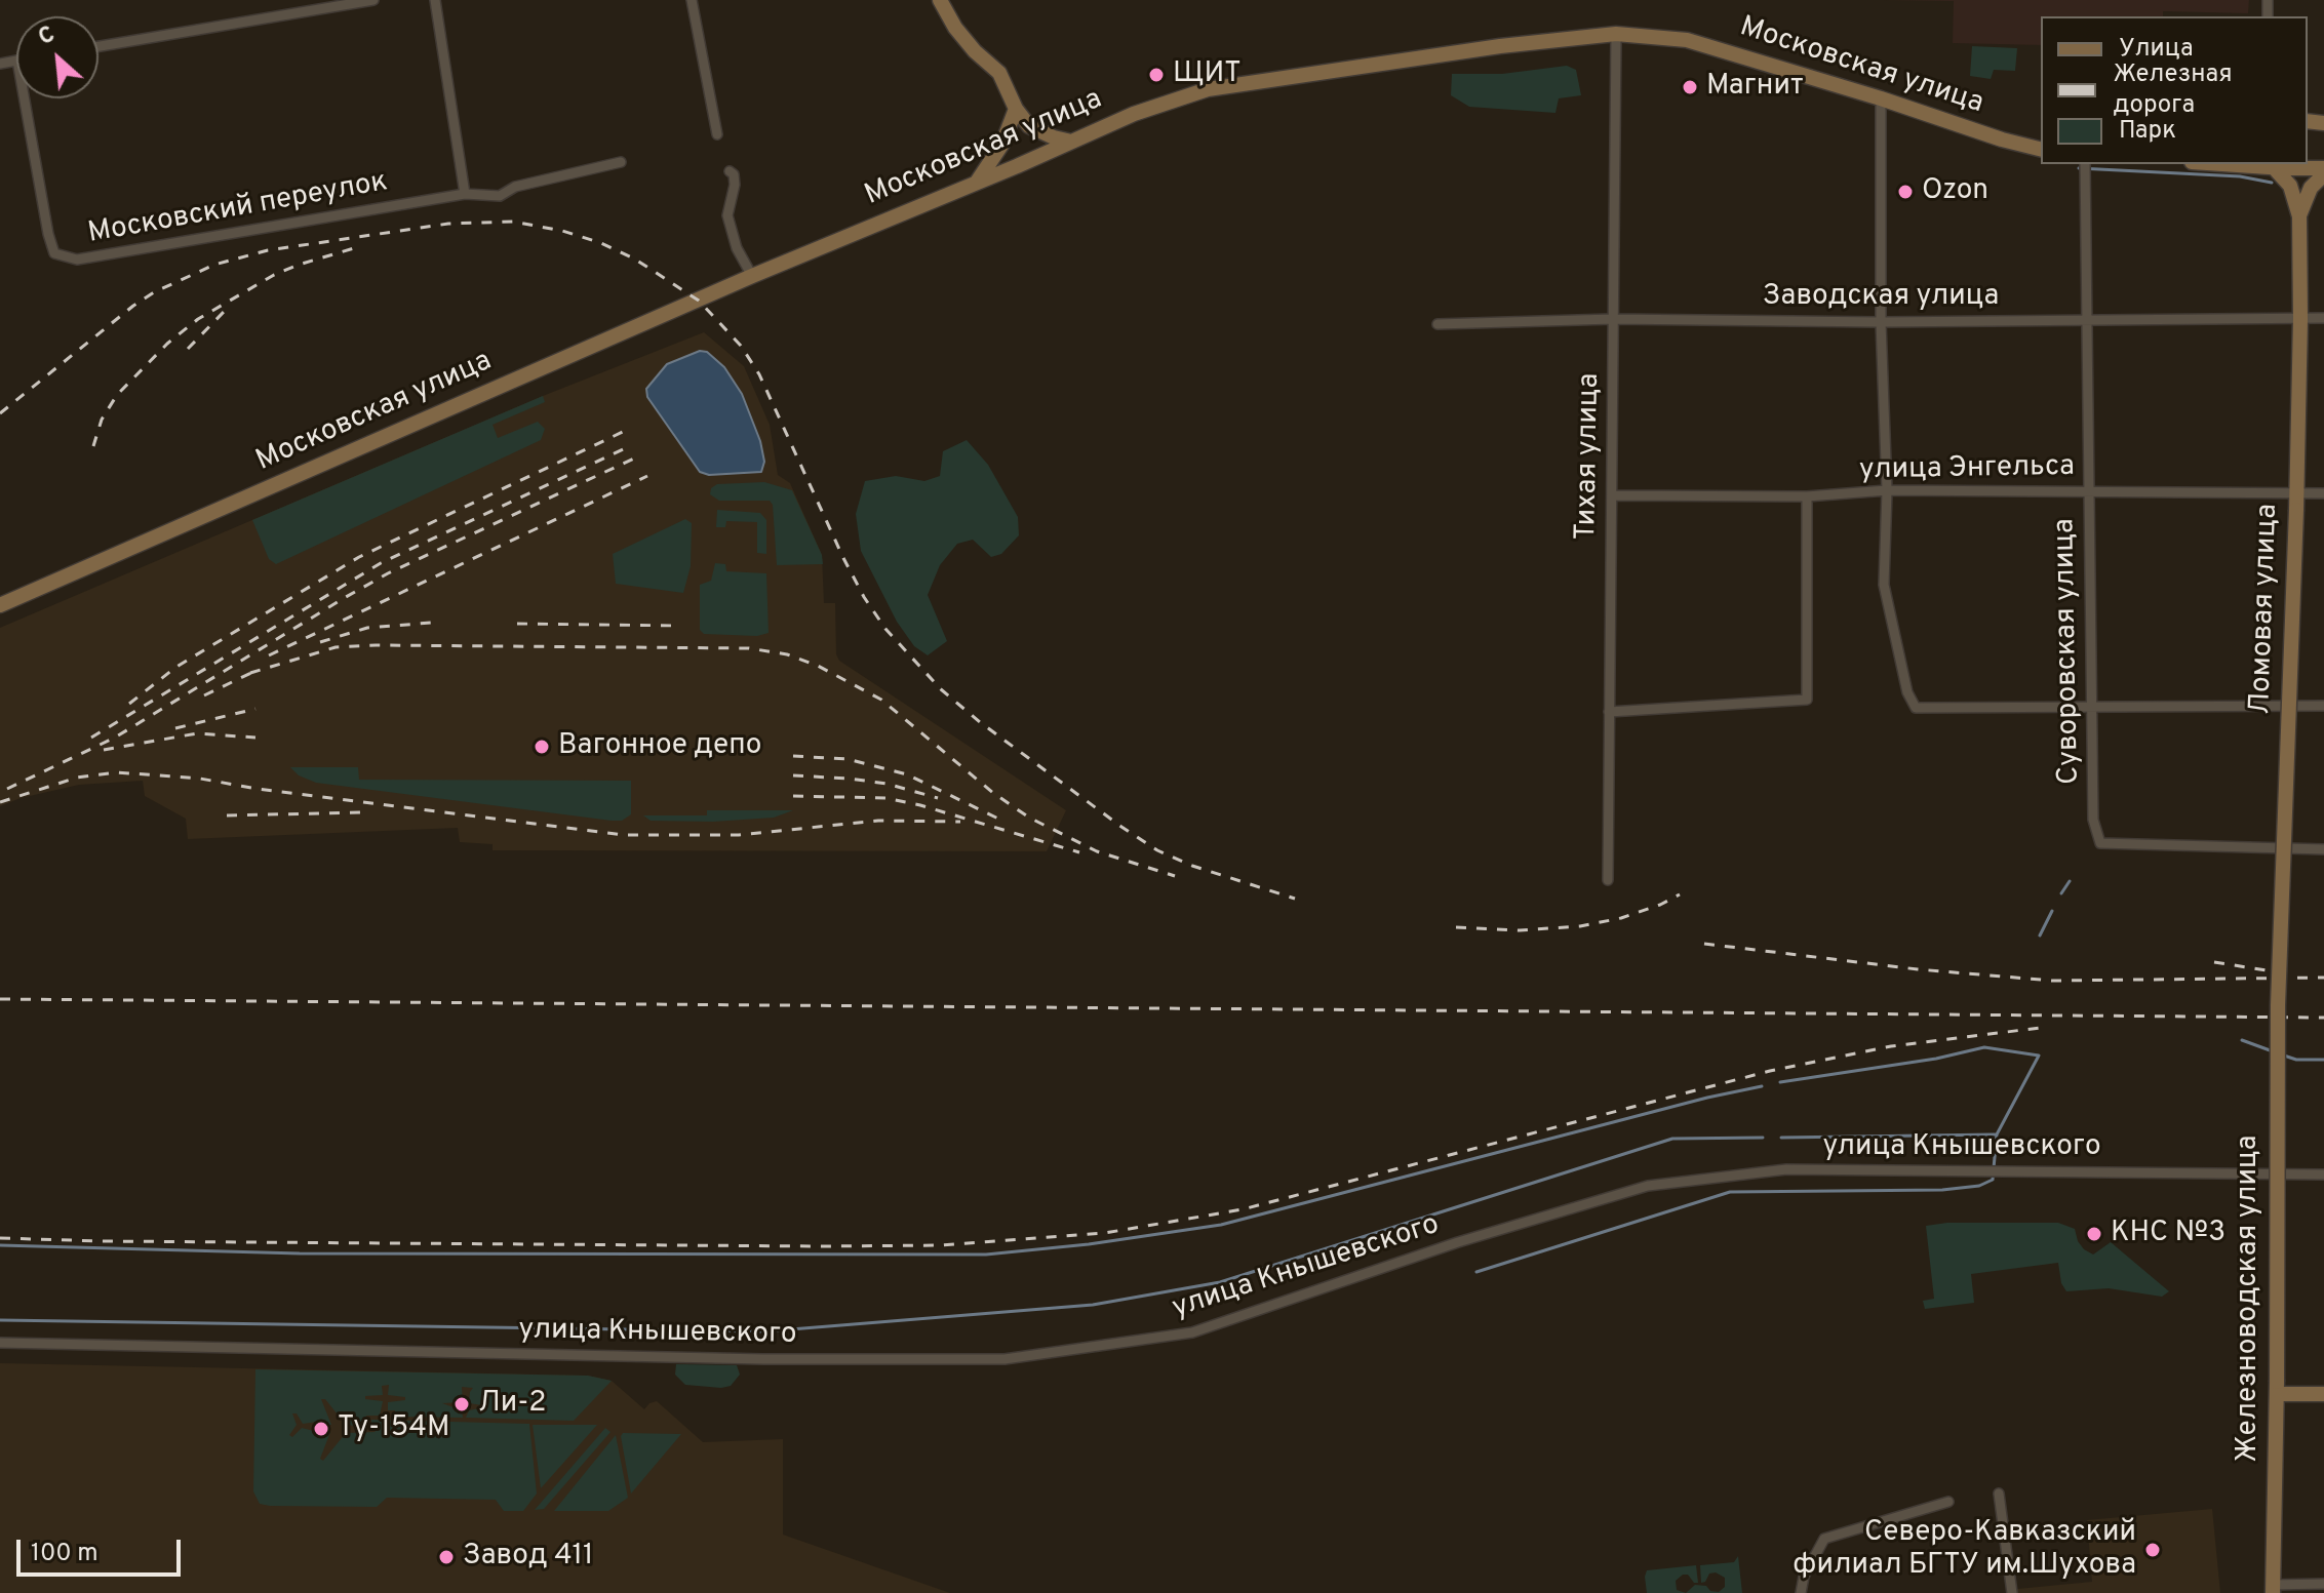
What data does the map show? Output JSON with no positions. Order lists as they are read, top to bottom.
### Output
{
  "streets": {
    "street": [
      "Московская улица",
      "Московский переулок",
      "Заводская улица",
      "Тихая улица",
      "улица Энгельса",
      "Ломовая улица",
      "Суворовская улица",
      "улица Кнышевского",
      "Железноводская улица"
    ]
  },
  "crossings": [
    ["Московская улица", "Тихая улица"],
    ["Заводская улица", "Тихая улица"],
    ["Заводская улица", "Ломовая улица"],
    ["Заводская улица", "Суворовская улица"],
    ["Тихая улица", "улица Энгельса"],
    ["улица Энгельса", "Ломовая улица"],
    ["улица Энгельса", "Суворовская улица"],
    ["Ломовая улица", "Железноводская улица"]
  ],
  "places": [
    "ЩИТ",
    "Магнит",
    "Ozon",
    "Вагонное депо",
    "КНС №3",
    "Ли-2",
    "Ту-154М",
    "Северо-Кавказский филиал БГТУ им.Шухова",
    "Завод 411"
  ],
  "legend": ["Улица", "Железная дорога", "Парк"],
  "scale_bar": "100 m",
  "north": "top left"
}
